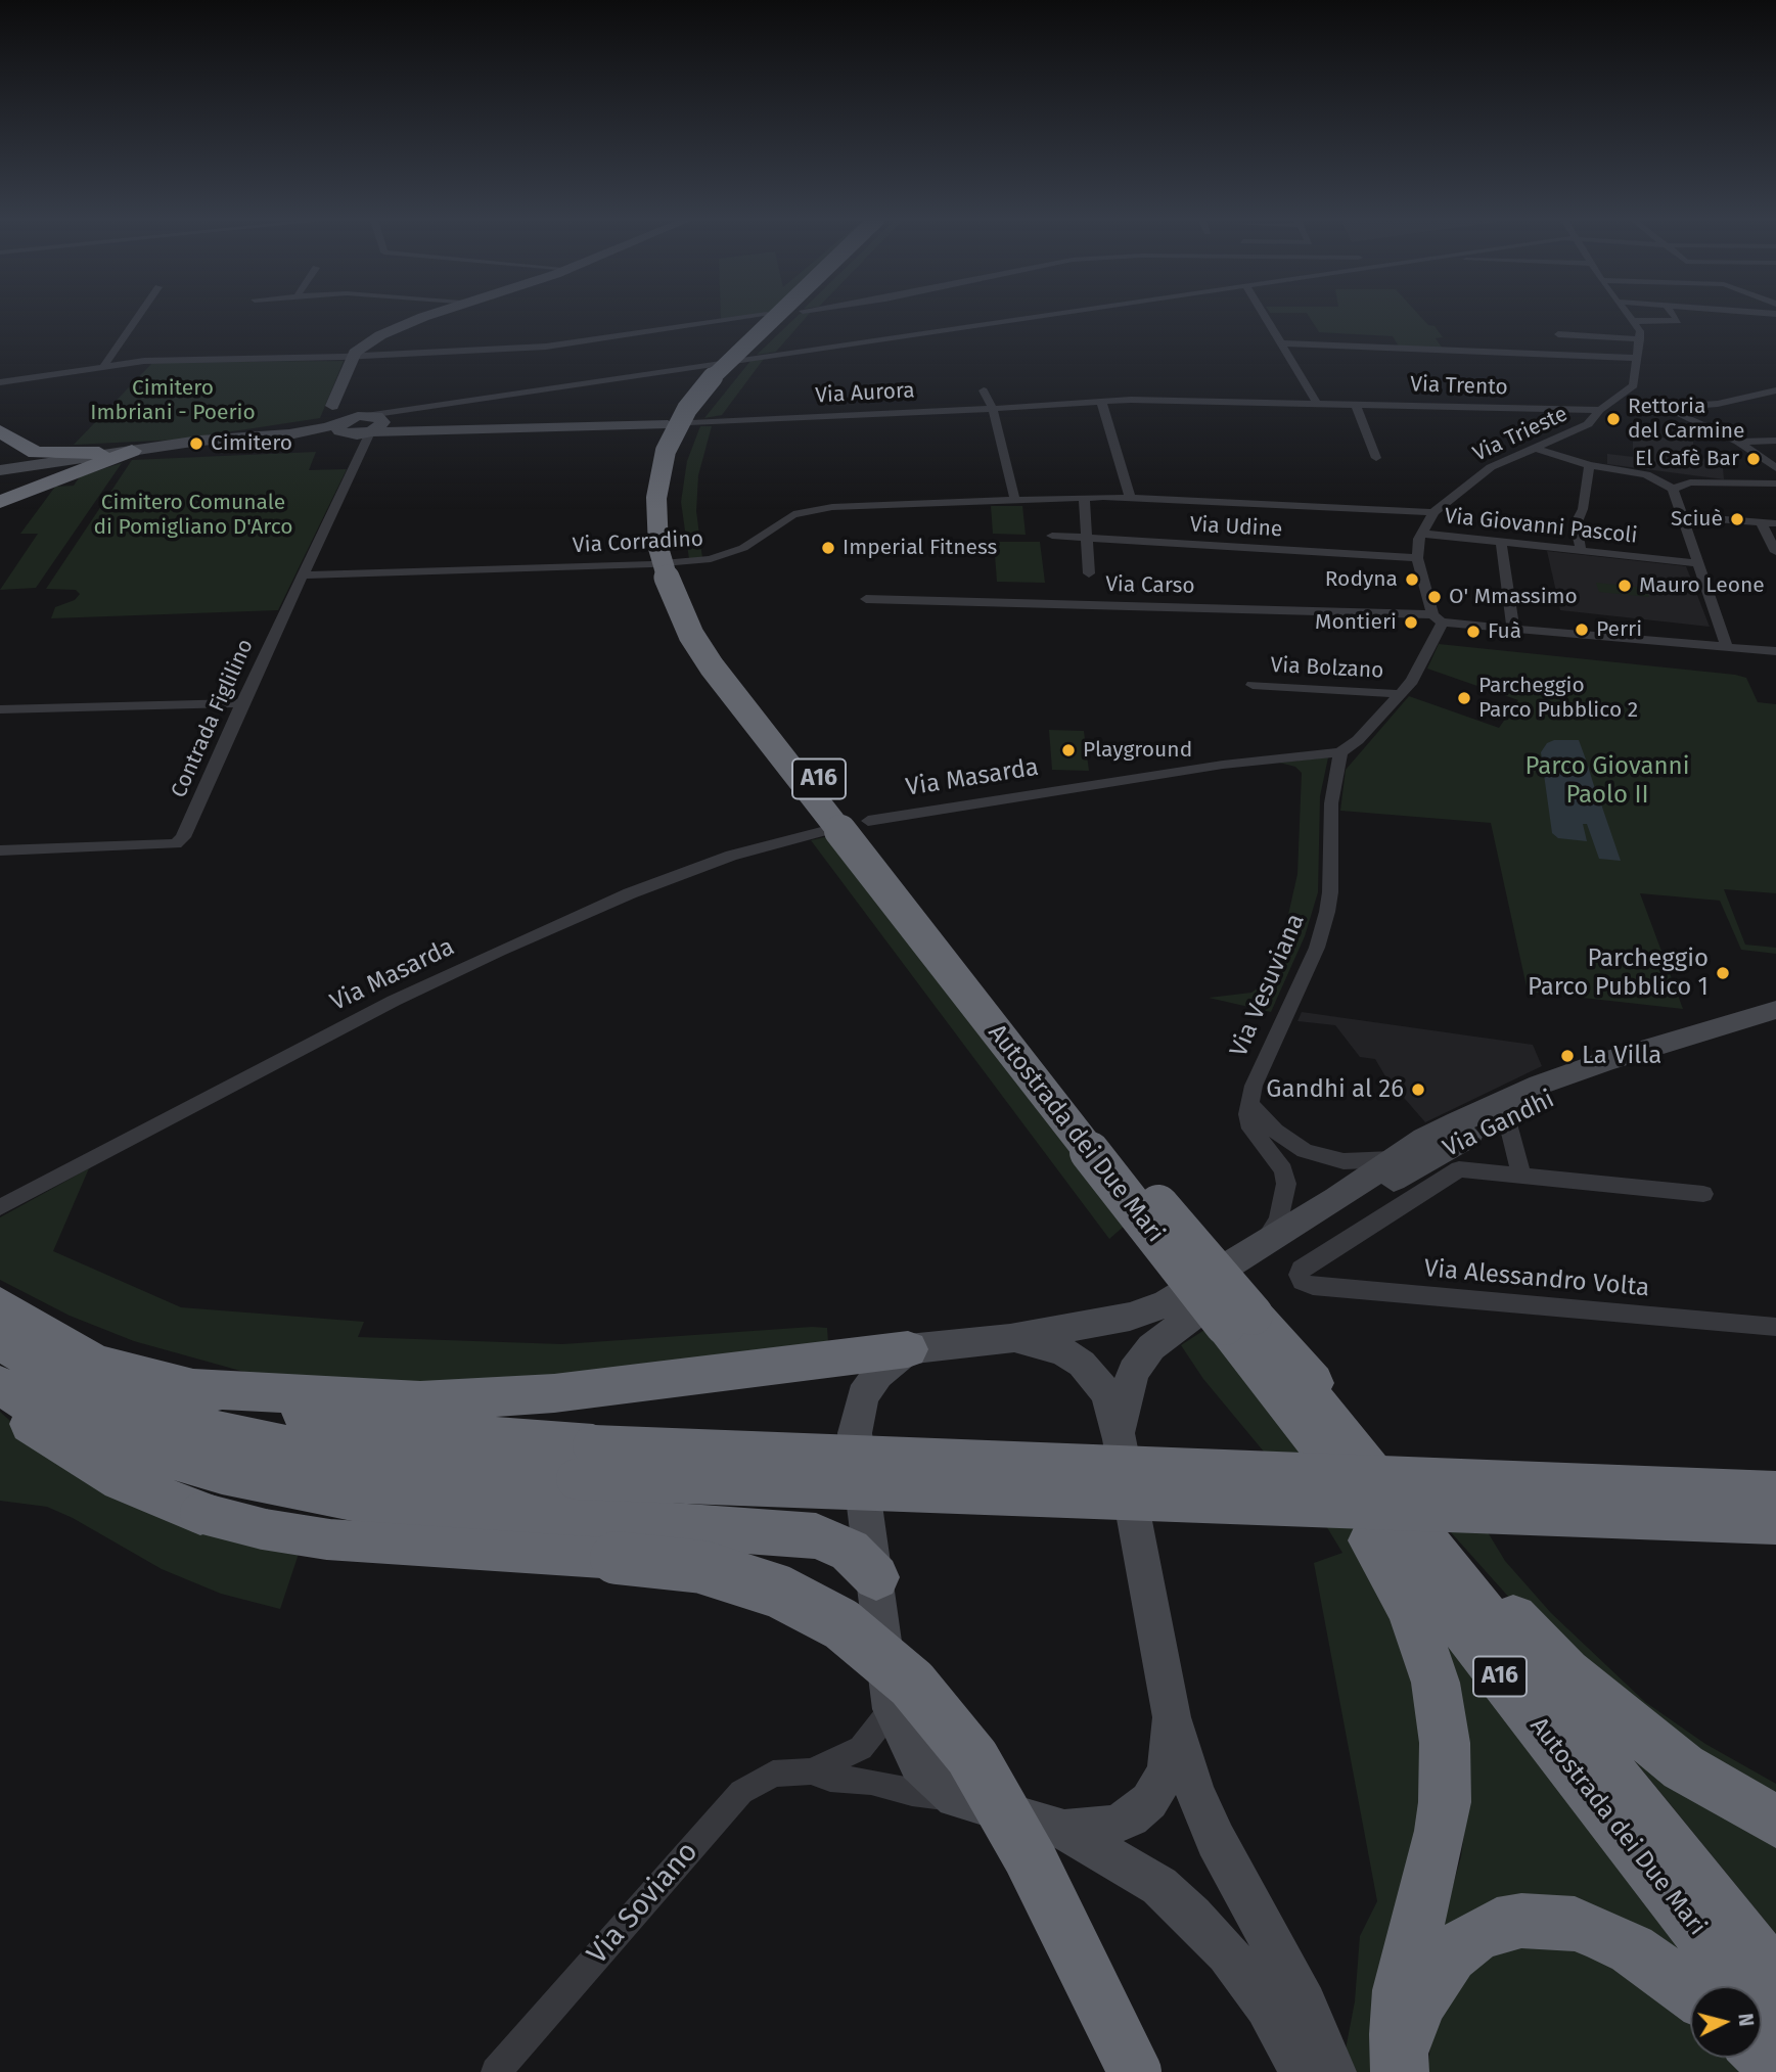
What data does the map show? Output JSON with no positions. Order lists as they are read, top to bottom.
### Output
{
  "streets": {
    "highway": ["A16", "Autostrada dei Due Mari"],
    "street": [
      "Via Trento",
      "Via Aurora",
      "Via Trieste",
      "Via Giovanni Pascoli",
      "Via Udine",
      "Via Corradino",
      "Via Carso",
      "Via Bolzano",
      "Contrada Figlilino",
      "Via Masarda",
      "Via Vesuviana",
      "Via Gandhi",
      "Via Alessandro Volta",
      "Via Soviano"
    ]
  },
  "crossings": [
    ["Via Trento", "Via Aurora"],
    ["Via Trento", "Via Trieste"],
    ["Via Aurora", "Contrada Figlilino"],
    ["Via Trieste", "Via Giovanni Pascoli"],
    ["Via Trieste", "Via Udine"],
    ["Via Trieste", "Via Corradino"],
    ["Via Trieste", "Via Carso"],
    ["Via Corradino", "Contrada Figlilino"],
    ["Via Masarda", "Via Vesuviana"],
    ["Via Vesuviana", "Via Gandhi"],
    ["Via Gandhi", "Autostrada dei Due Mari"]
  ],
  "parks": ["Cimitero Imbriani - Poerio", "Cimitero Comunale di Pomigliano D'Arco", "Parco Giovanni Paolo II"],
  "places": [
    "Rettoria del Carmine",
    "Cimitero",
    "El Cafè Bar",
    "Sciuè",
    "Imperial Fitness",
    "Rodyna",
    "Mauro Leone",
    "O' Mmassimo",
    "Montieri",
    "Perri",
    "Fuà",
    "Parcheggio Parco Pubblico 2",
    "Playground",
    "Parcheggio Parco Pubblico 1",
    "La Villa",
    "Gandhi al 26"
  ],
  "north": "right"
}
